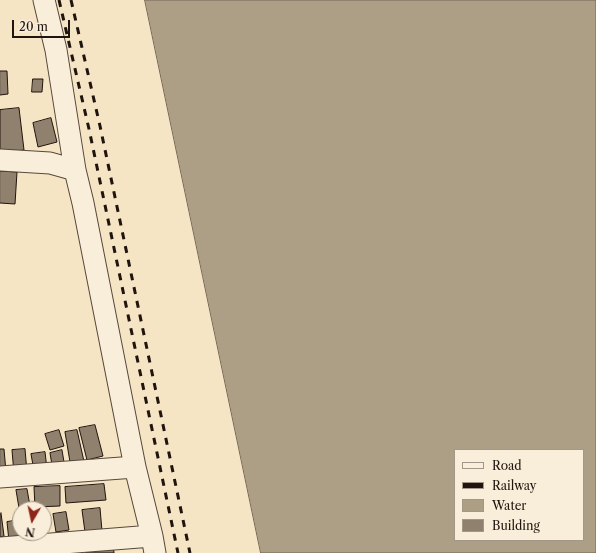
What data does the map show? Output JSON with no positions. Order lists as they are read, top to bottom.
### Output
{
  "legend": [
    "Road",
    "Railway",
    "Water",
    "Building"
  ],
  "scale_bar": "20 m",
  "north": "bottom"
}
